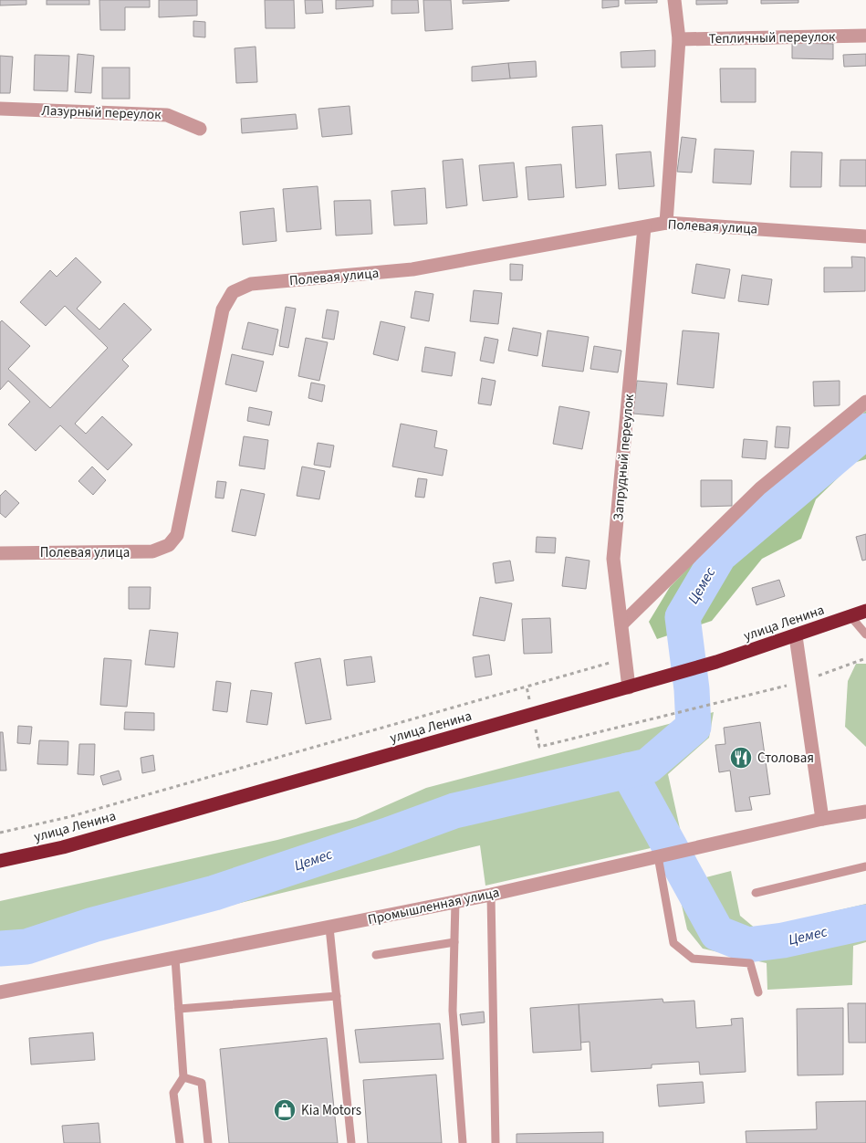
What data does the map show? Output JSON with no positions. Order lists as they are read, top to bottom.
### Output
{
  "streets": {
    "highway": ["улица Ленина"],
    "street": [
      "Тепличный переулок",
      "Лазурный переулок",
      "Полевая улица",
      "Запрудный переулок",
      "Промышленная улица"
    ]
  },
  "crossings": [
    ["Полевая улица", "Запрудный переулок"],
    ["Запрудный переулок", "улица Ленина"]
  ],
  "water": ["Цемес"],
  "places": {
    "restaurant": ["Столовая"],
    "shop": ["Kia Motors"]
  }
}
